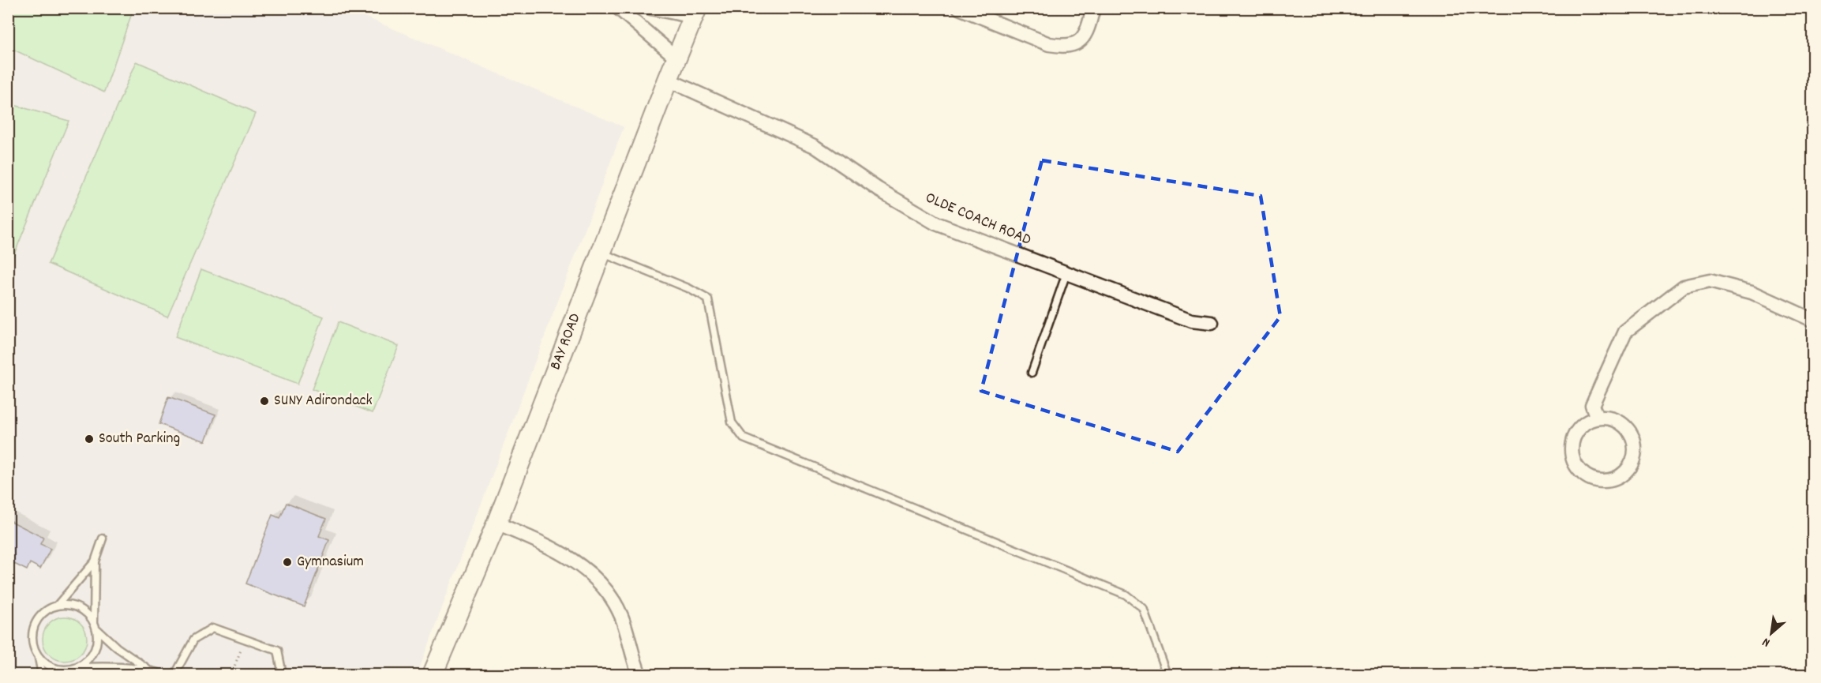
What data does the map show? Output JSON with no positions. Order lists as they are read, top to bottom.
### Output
{
  "streets": {
    "street": ["OLDE COACH ROAD", "BAY ROAD"]
  },
  "crossings": [
    ["OLDE COACH ROAD", "BAY ROAD"]
  ],
  "places": ["SUNY Adirondack", "South Parking", "Gymnasium"],
  "north": "bottom left"
}
